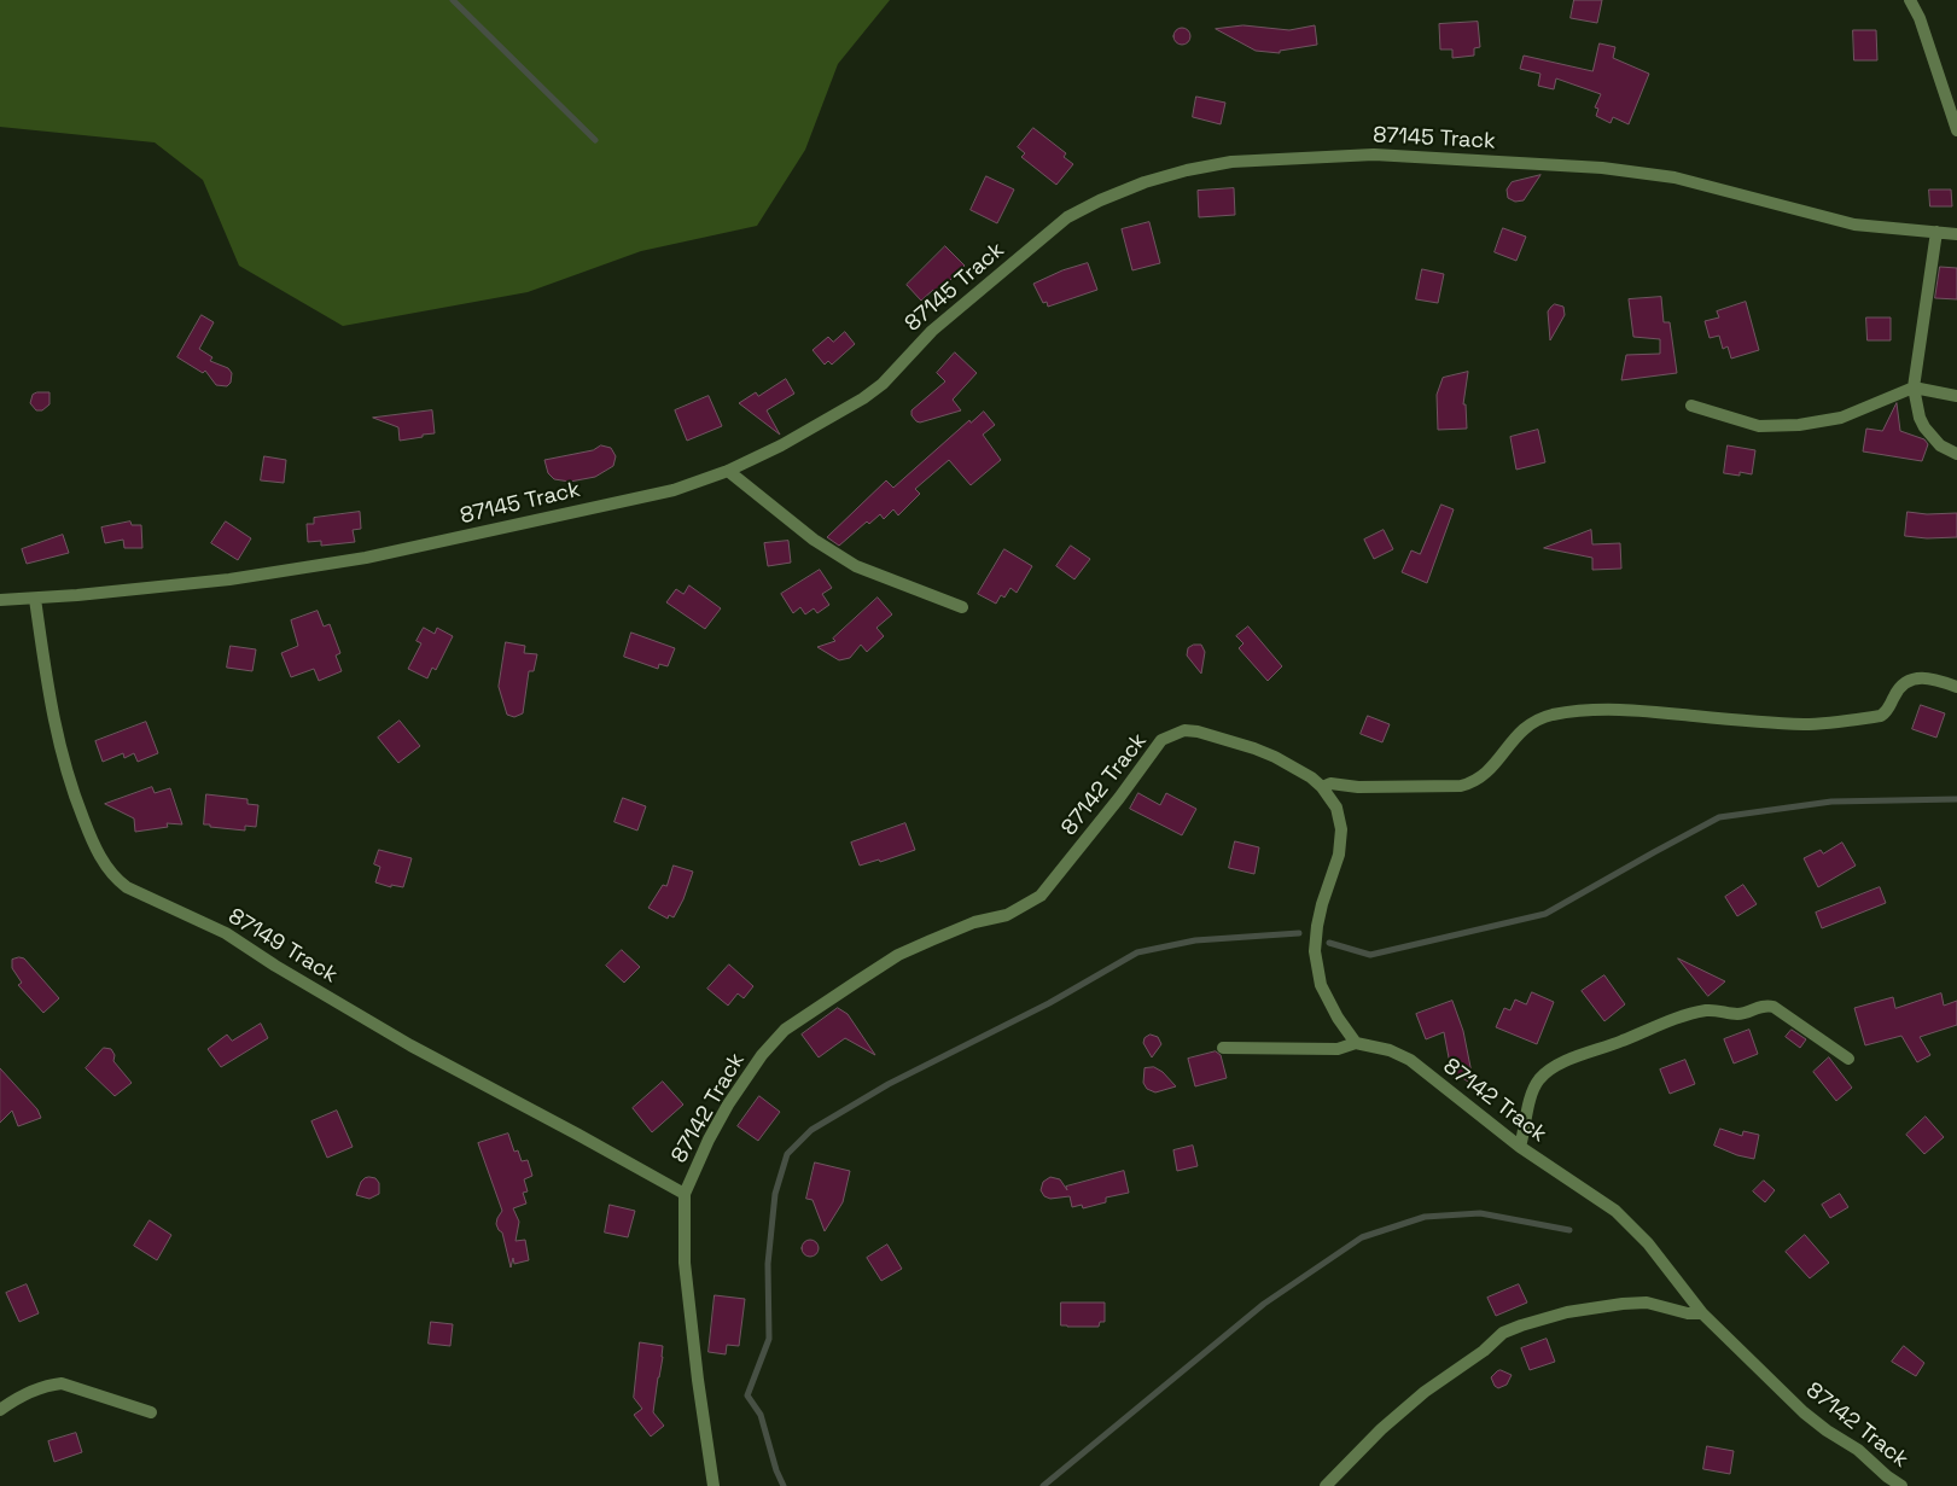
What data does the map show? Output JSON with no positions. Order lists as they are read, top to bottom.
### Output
{
  "streets": {
    "street": ["87145 Track", "87142 Track", "87149 Track"]
  },
  "crossings": [
    ["87145 Track", "87149 Track"],
    ["87142 Track", "87149 Track"]
  ]
}
